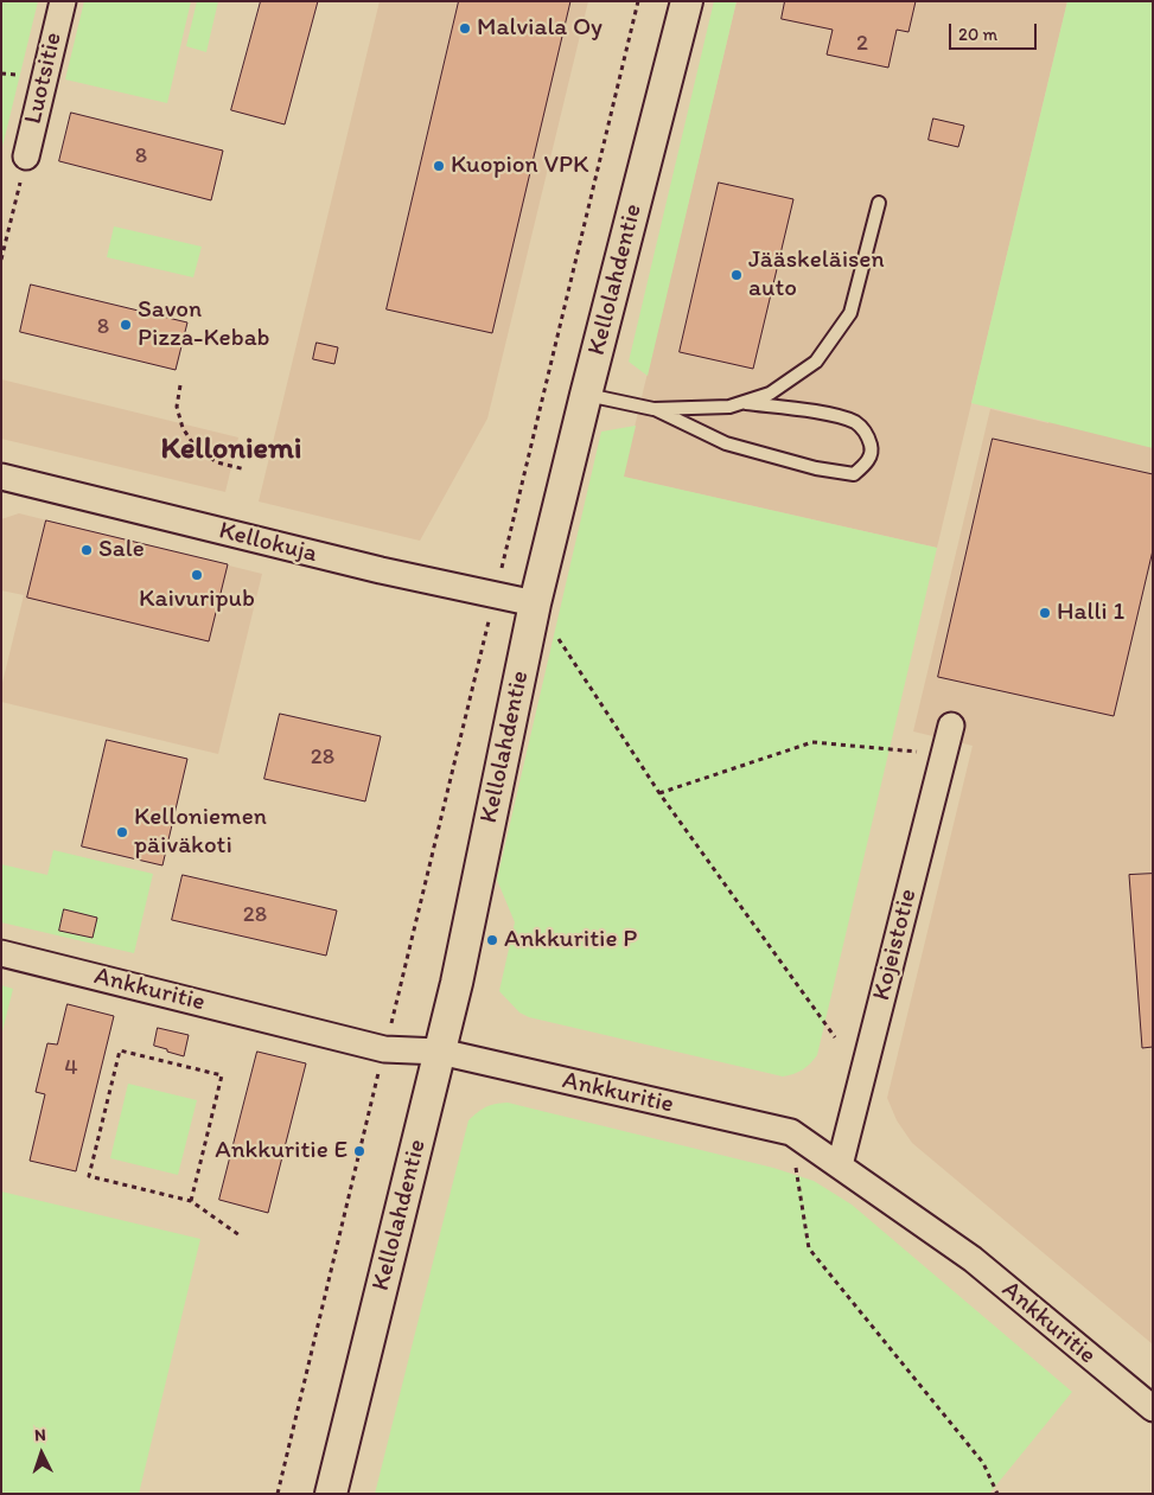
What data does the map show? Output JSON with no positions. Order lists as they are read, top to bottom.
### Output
{
  "streets": {
    "street": [
      "Luotsitie",
      "Kellolahdentie",
      "Kellokuja",
      "Kojeistotie",
      "Ankkuritie"
    ]
  },
  "crossings": [
    ["Kellolahdentie", "Kellokuja"],
    ["Kellolahdentie", "Ankkuritie"],
    ["Kojeistotie", "Ankkuritie"]
  ],
  "districts": ["Kelloniemi"],
  "places": [
    "Malviala Oy",
    "Kuopion VPK",
    "Jääskeläisen auto",
    "Savon Pizza-Kebab",
    "Sale",
    "Kaivuripub",
    "Halli 1",
    "Kelloniemen päiväkoti",
    "Ankkuritie P",
    "Ankkuritie E"
  ],
  "house_numbers": [
    "2",
    "8",
    "8",
    "28",
    "28",
    "4"
  ],
  "scale_bar": "20 m",
  "north": "top"
}
